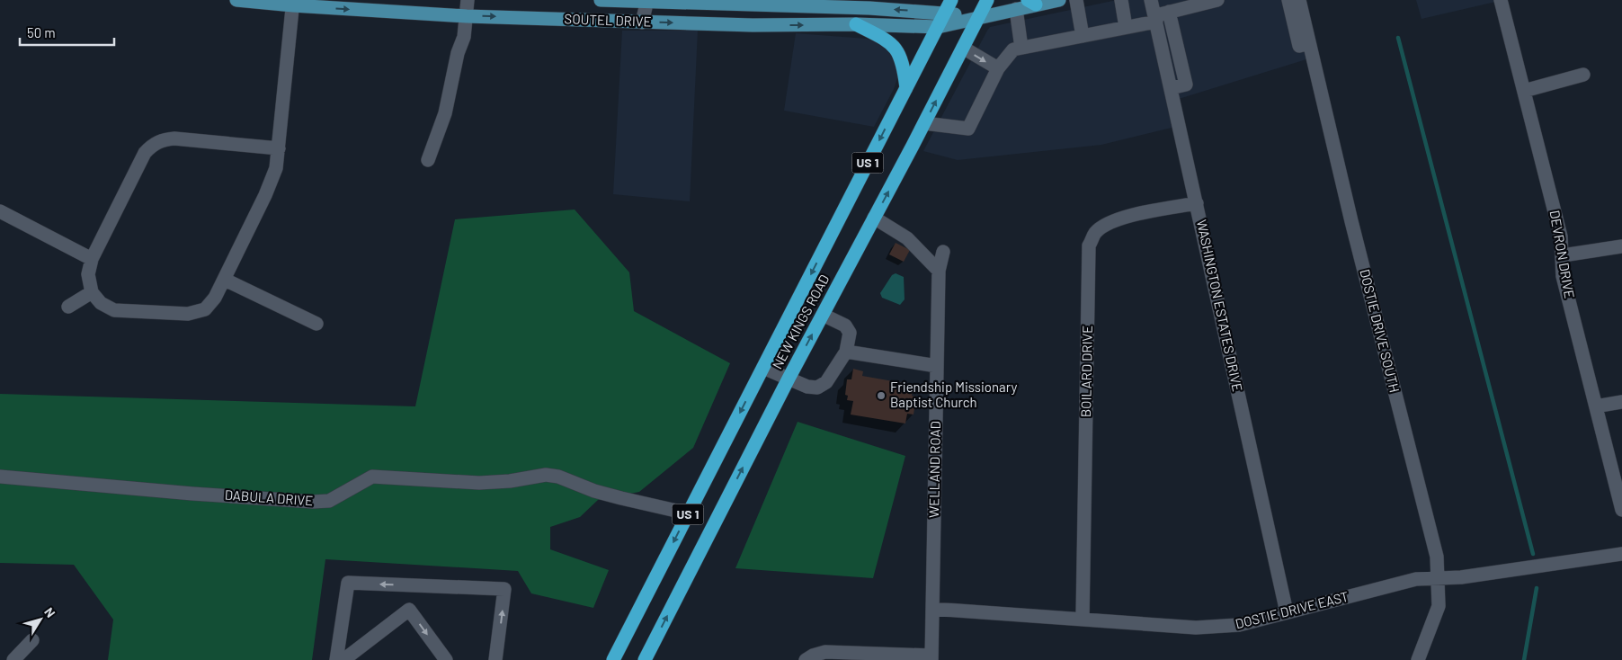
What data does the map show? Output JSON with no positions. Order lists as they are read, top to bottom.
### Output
{
  "streets": {
    "highway": ["US 1", "NEW KINGS ROAD"],
    "main road": ["SOUTEL DRIVE"],
    "street": [
      "DEVRON DRIVE",
      "WASHINGTON ESTATES DRIVE",
      "DOSTIE DRIVE SOUTH",
      "BOILARD DRIVE",
      "WELLAND ROAD",
      "DABULA DRIVE",
      "DOSTIE DRIVE EAST"
    ]
  },
  "crossings": [
    ["SOUTEL DRIVE", "NEW KINGS ROAD"],
    ["WASHINGTON ESTATES DRIVE", "BOILARD DRIVE"],
    ["WASHINGTON ESTATES DRIVE", "DOSTIE DRIVE EAST"],
    ["NEW KINGS ROAD", "DABULA DRIVE"],
    ["DOSTIE DRIVE SOUTH", "DOSTIE DRIVE EAST"],
    ["BOILARD DRIVE", "DOSTIE DRIVE EAST"],
    ["WELLAND ROAD", "DOSTIE DRIVE EAST"]
  ],
  "places": ["Friendship Missionary Baptist Church"],
  "scale_bar": "50 m",
  "north": "top right"
}
